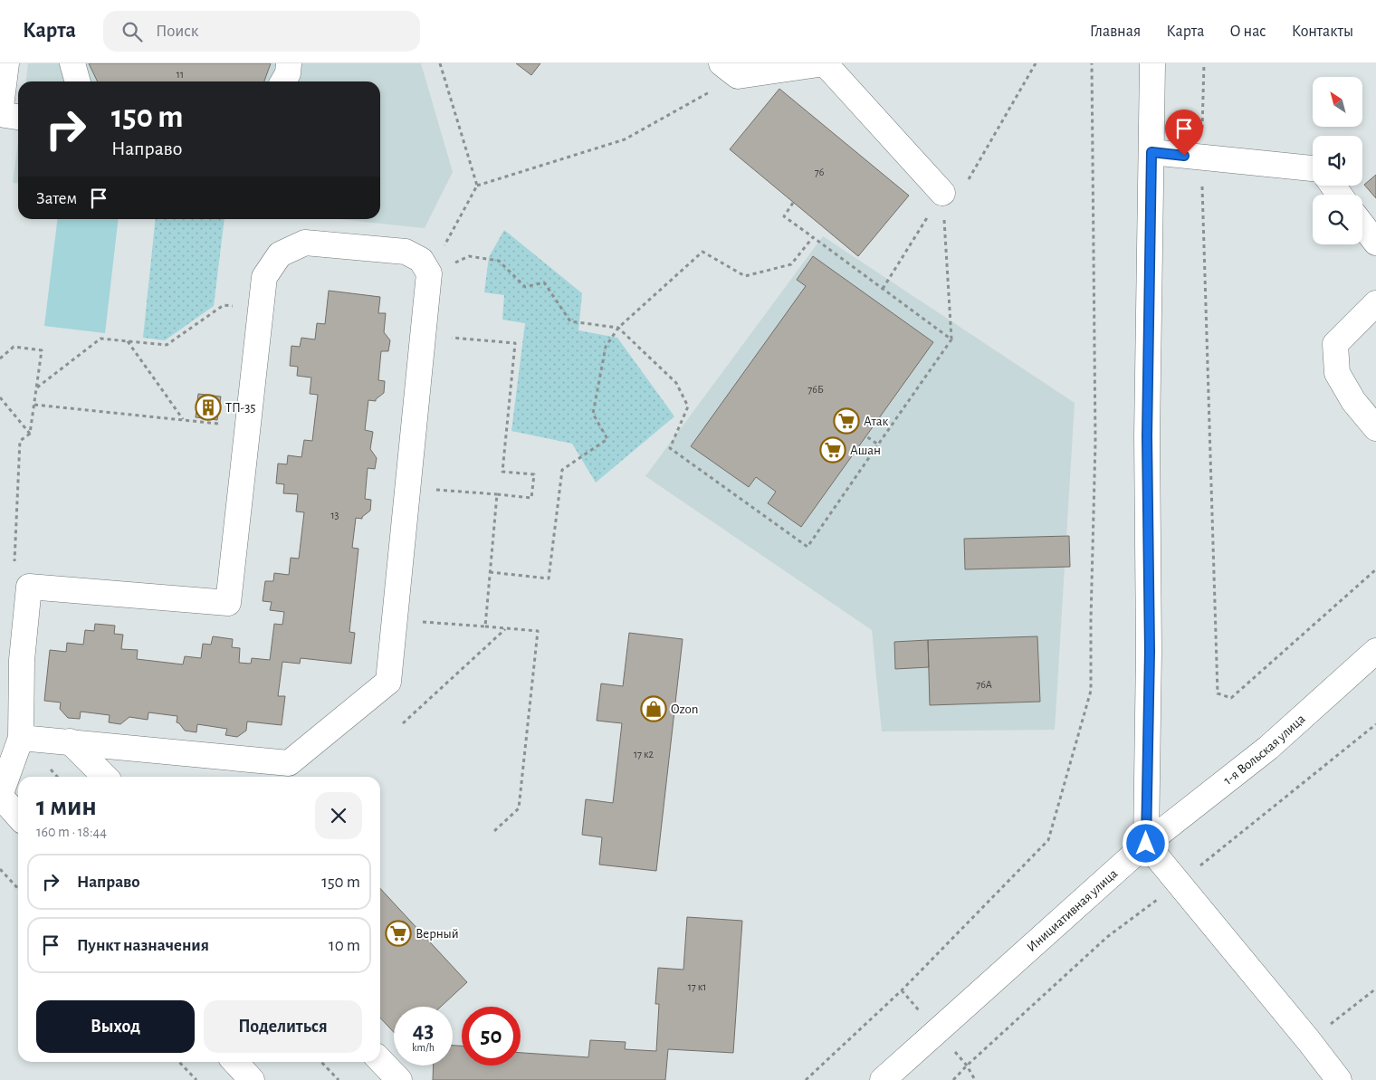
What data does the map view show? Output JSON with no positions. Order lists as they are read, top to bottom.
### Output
{
  "streets": {
    "main road": ["1-я Вольская улица", "Инициативная улица"]
  },
  "crossings": [
    ["1-я Вольская улица", "Инициативная улица"]
  ],
  "places": {
    "building": ["ТП-35"],
    "supermarket": ["Атак", "Ашан", "Верный"],
    "shop": ["Ozon"]
  },
  "house_numbers": [
    "11",
    "76",
    "76Б",
    "13",
    "76А",
    "17 к2",
    "17 к1"
  ],
  "north": "top left",
  "page": {
    "header": "Карта",
    "search": "Поиск",
    "nav": [
      "Главная",
      "Карта",
      "О нас",
      "Контакты"
    ],
    "turn": ["150 m", "Направо"],
    "then": "Затем",
    "heading": ["1 мин", "160 m · 18:44"],
    "list": [
      {
        "name": "Направо",
        "value": "150 m"
      },
      {
        "name": "Пункт назначения",
        "value": "10 m"
      }
    ],
    "buttons": ["Выход", "Поделиться"],
    "speed": "43 km/h",
    "limit": "50"
  }
}
